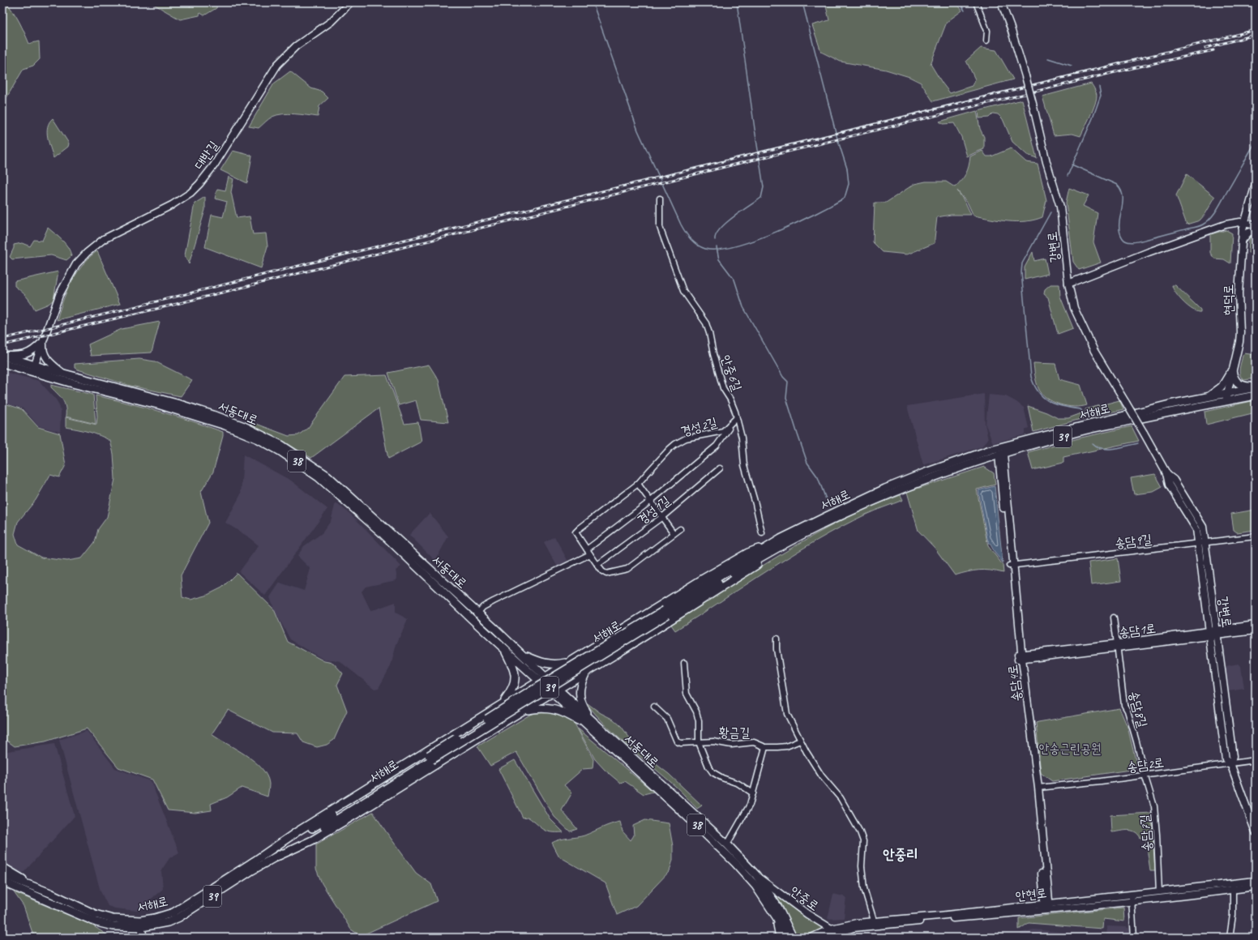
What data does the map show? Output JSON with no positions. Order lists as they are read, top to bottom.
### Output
{
  "streets": {
    "main road": [
      "대반길",
      "강변로",
      "현덕로",
      "서해로",
      "서동대로",
      "39",
      "38",
      "송담1로",
      "송담4로",
      "안현로",
      "안중로"
    ],
    "street": [
      "안중6길",
      "경성2길",
      "경성1길",
      "송담9길",
      "송담8길",
      "황금길",
      "송담2로",
      "송담7길"
    ]
  },
  "crossings": [
    ["대반길", "서동대로"],
    ["강변로", "송담9길"],
    ["강변로", "송담1로"],
    ["강변로", "송담2로"],
    ["현덕로", "서해로"],
    ["안중6길", "경성2길"],
    ["서해로", "송담4로"],
    ["서동대로", "황금길"],
    ["서동대로", "안중로"],
    ["송담9길", "송담4로"],
    ["송담1로", "송담4로"],
    ["송담1로", "송담8길"],
    ["송담4로", "송담2로"],
    ["송담4로", "안현로"],
    ["송담8길", "송담2로"],
    ["송담8길", "송담7길"],
    ["송담2로", "송담7길"],
    ["송담7길", "안현로"],
    ["안현로", "안중로"]
  ],
  "districts": ["안중리"],
  "parks": ["안송근린공원"]
}
